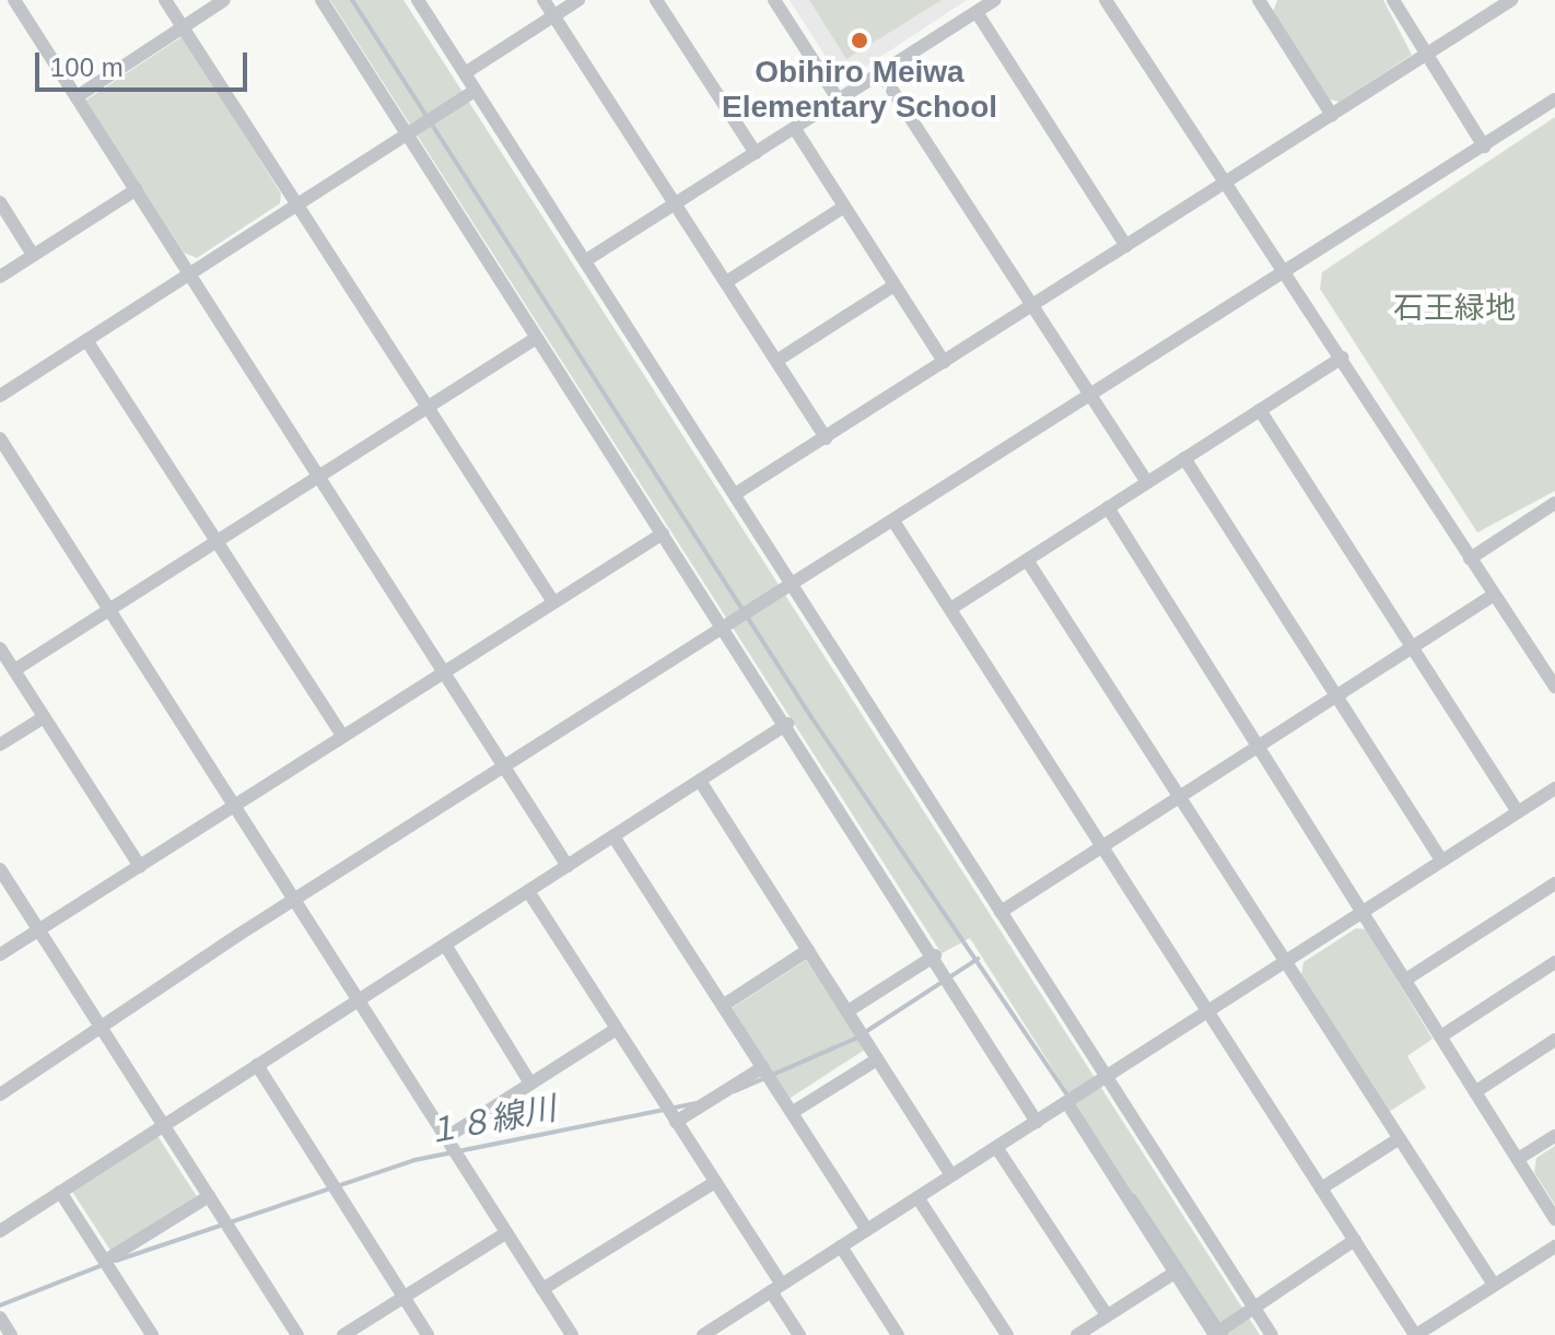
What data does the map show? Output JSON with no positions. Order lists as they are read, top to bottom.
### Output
{
  "water": ["１８線川"],
  "parks": ["石王緑地"],
  "places": ["Obihiro Meiwa Elementary School"],
  "scale_bar": "100 m"
}
